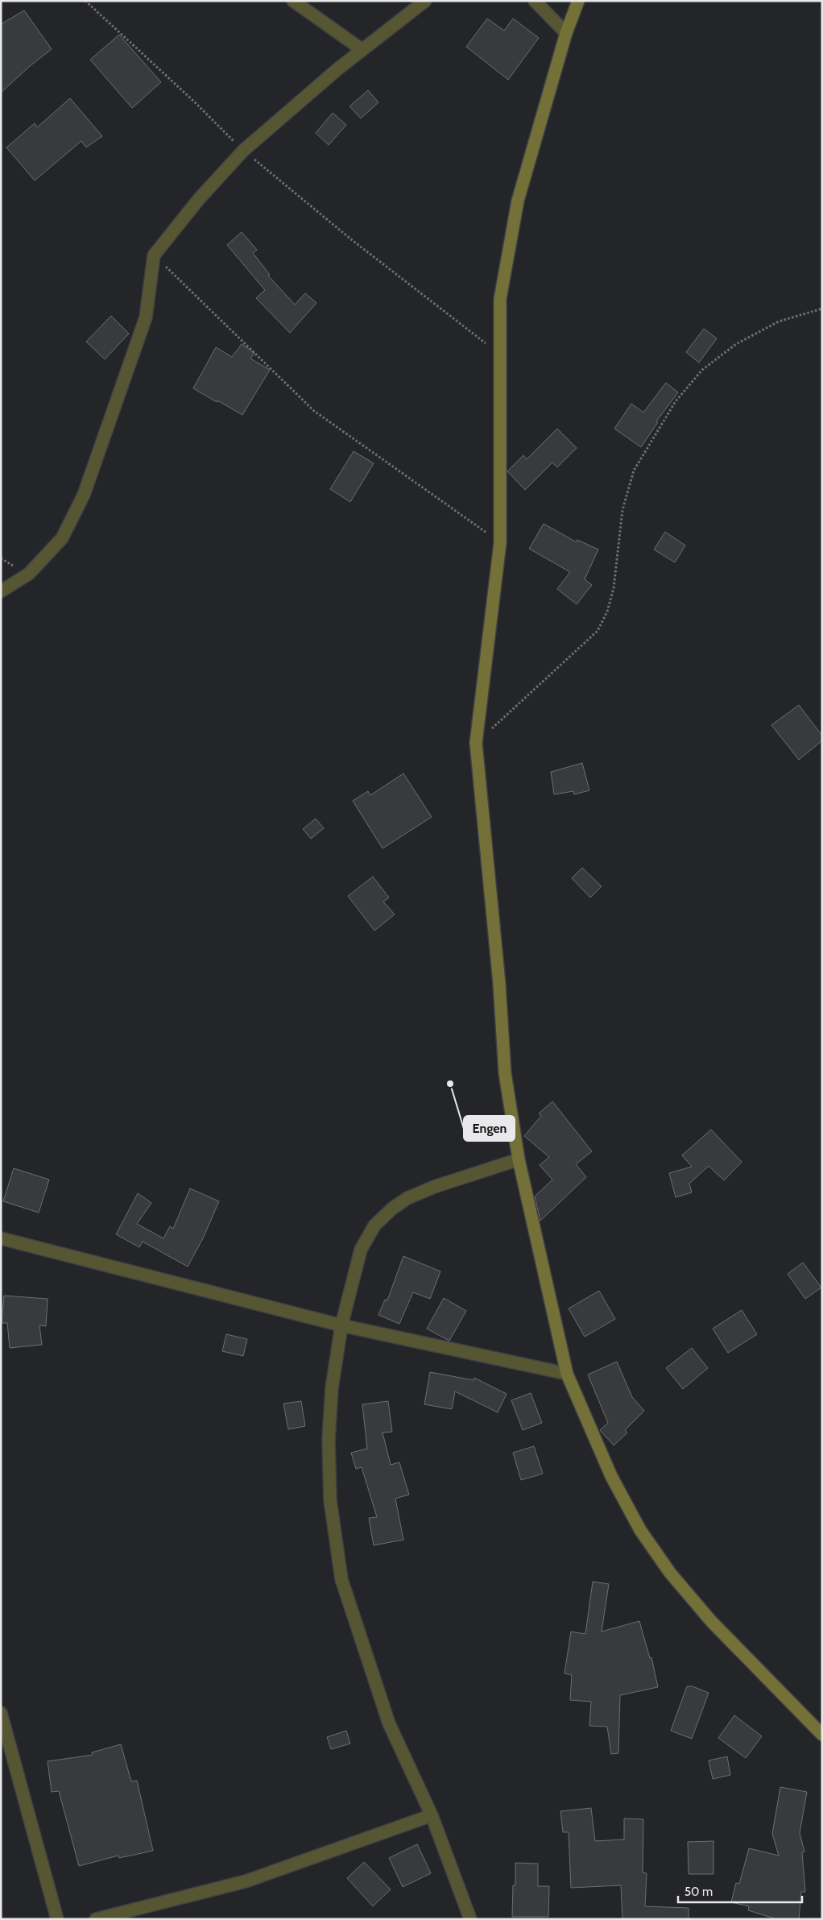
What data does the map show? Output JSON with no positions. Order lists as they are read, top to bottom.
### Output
{
  "places": ["Engen"],
  "scale_bar": "50 m"
}
